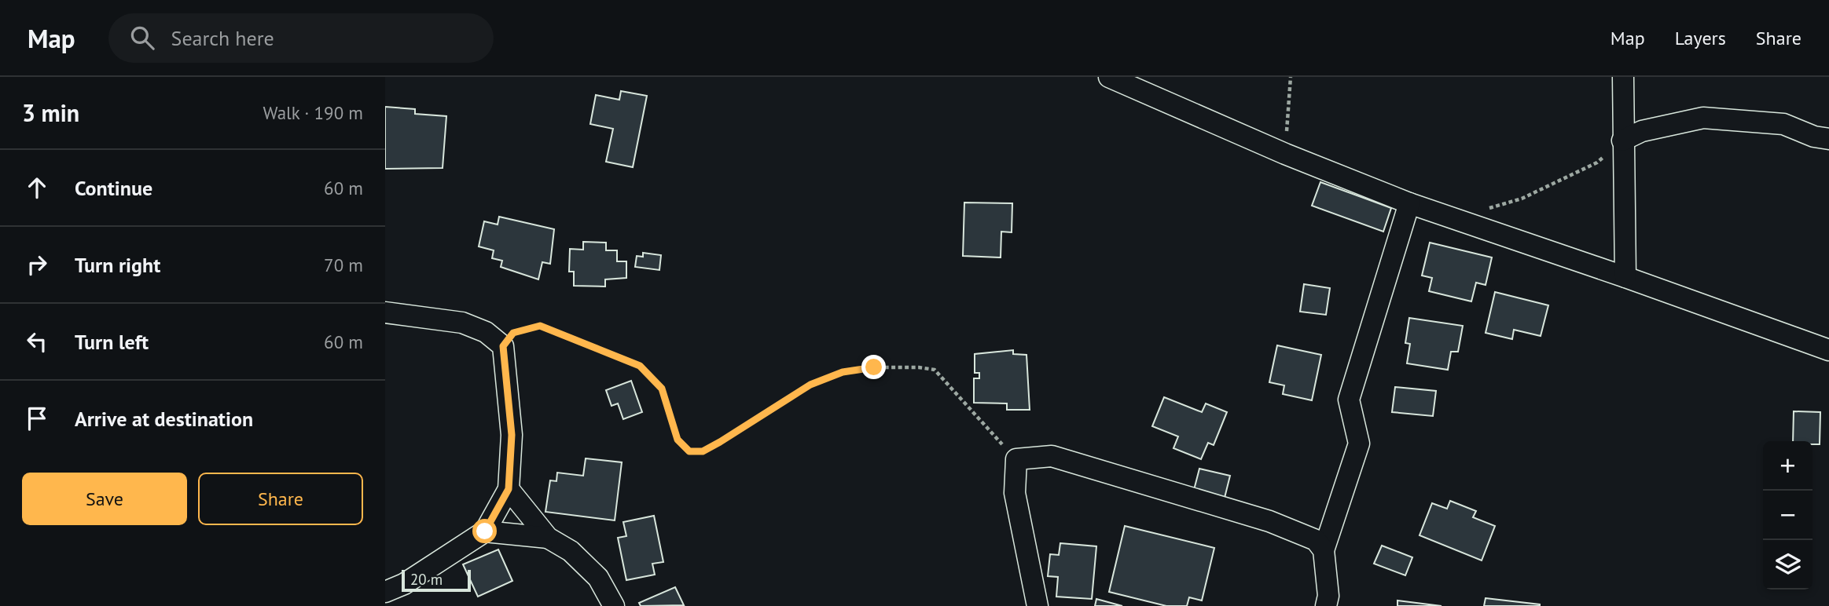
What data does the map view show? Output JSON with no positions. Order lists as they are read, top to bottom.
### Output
{
  "scale_bar": "20 m",
  "page": {
    "header": "Map",
    "search": "Search here",
    "nav": ["Map", "Layers", "Share"],
    "heading": ["3 min", "Walk · 190 m"],
    "list": [
      ["Continue", "60 m"],
      ["Turn right", "70 m"],
      ["Turn left", "60 m"],
      "Arrive at destination"
    ],
    "map_buttons": ["+", "−"],
    "buttons": ["Save", "Share"],
    "scale": "20 m"
  }
}
